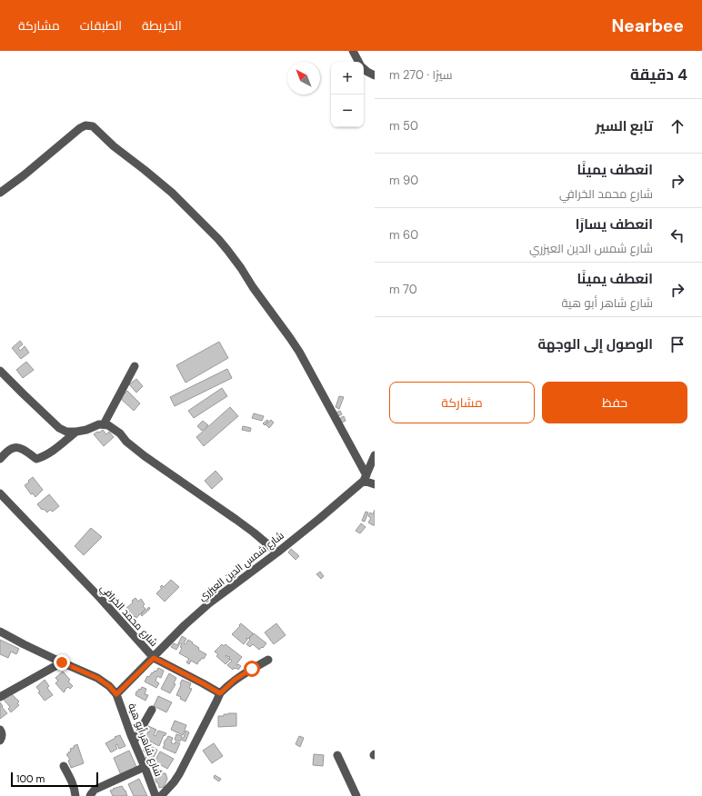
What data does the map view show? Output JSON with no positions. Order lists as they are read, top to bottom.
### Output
{
  "streets": {
    "street": ["شارع شمس الدين العيزري", "شارع محمد الخرافي", "شارع شاهر أبو هية"]
  },
  "crossings": [
    ["شارع شمس الدين العيزري", "شارع محمد الخرافي"],
    ["شارع شمس الدين العيزري", "شارع شاهر أبو هية"]
  ],
  "scale_bar": "100 m",
  "north": "top left",
  "page": {
    "header": "Nearbee",
    "nav": ["الخريطة", "الطبقات", "مشاركة"],
    "heading": ["4 دقيقة", "سيرًا · 270 m"],
    "map_buttons": ["+", "−"],
    "list": [
      ["تابع السير", "50 m"],
      ["انعطف يمينًا", "شارع محمد الخرافي", "90 m"],
      ["انعطف يسارًا", "شارع شمس الدين العيزري", "60 m"],
      ["انعطف يمينًا", "شارع شاهر أبو هية", "70 m"],
      "الوصول إلى الوجهة"
    ],
    "buttons": ["حفظ", "مشاركة"],
    "scale": "100 m"
  }
}
